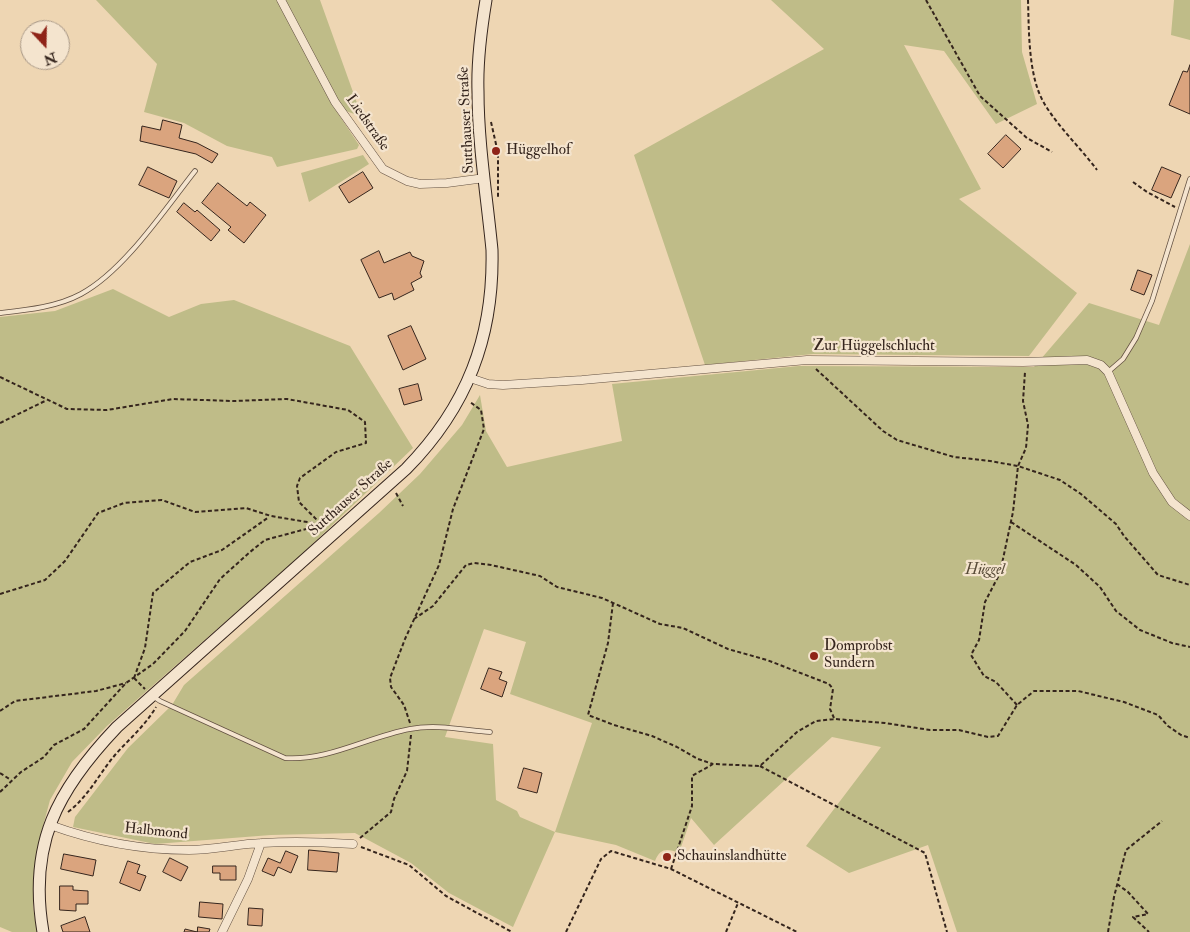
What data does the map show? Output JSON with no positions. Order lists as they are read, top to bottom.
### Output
{
  "streets": {
    "street": [
      "Sutthauser Straße",
      "Liedstraße",
      "Zur Hüggelschlucht",
      "Halbmond"
    ]
  },
  "crossings": [
    ["Sutthauser Straße", "Liedstraße"],
    ["Sutthauser Straße", "Zur Hüggelschlucht"],
    ["Sutthauser Straße", "Halbmond"]
  ],
  "parks": ["Hüggel"],
  "places": ["Hüggelhof", "Domprobst Sundern", "Schauinslandhütte"],
  "north": "bottom"
}
